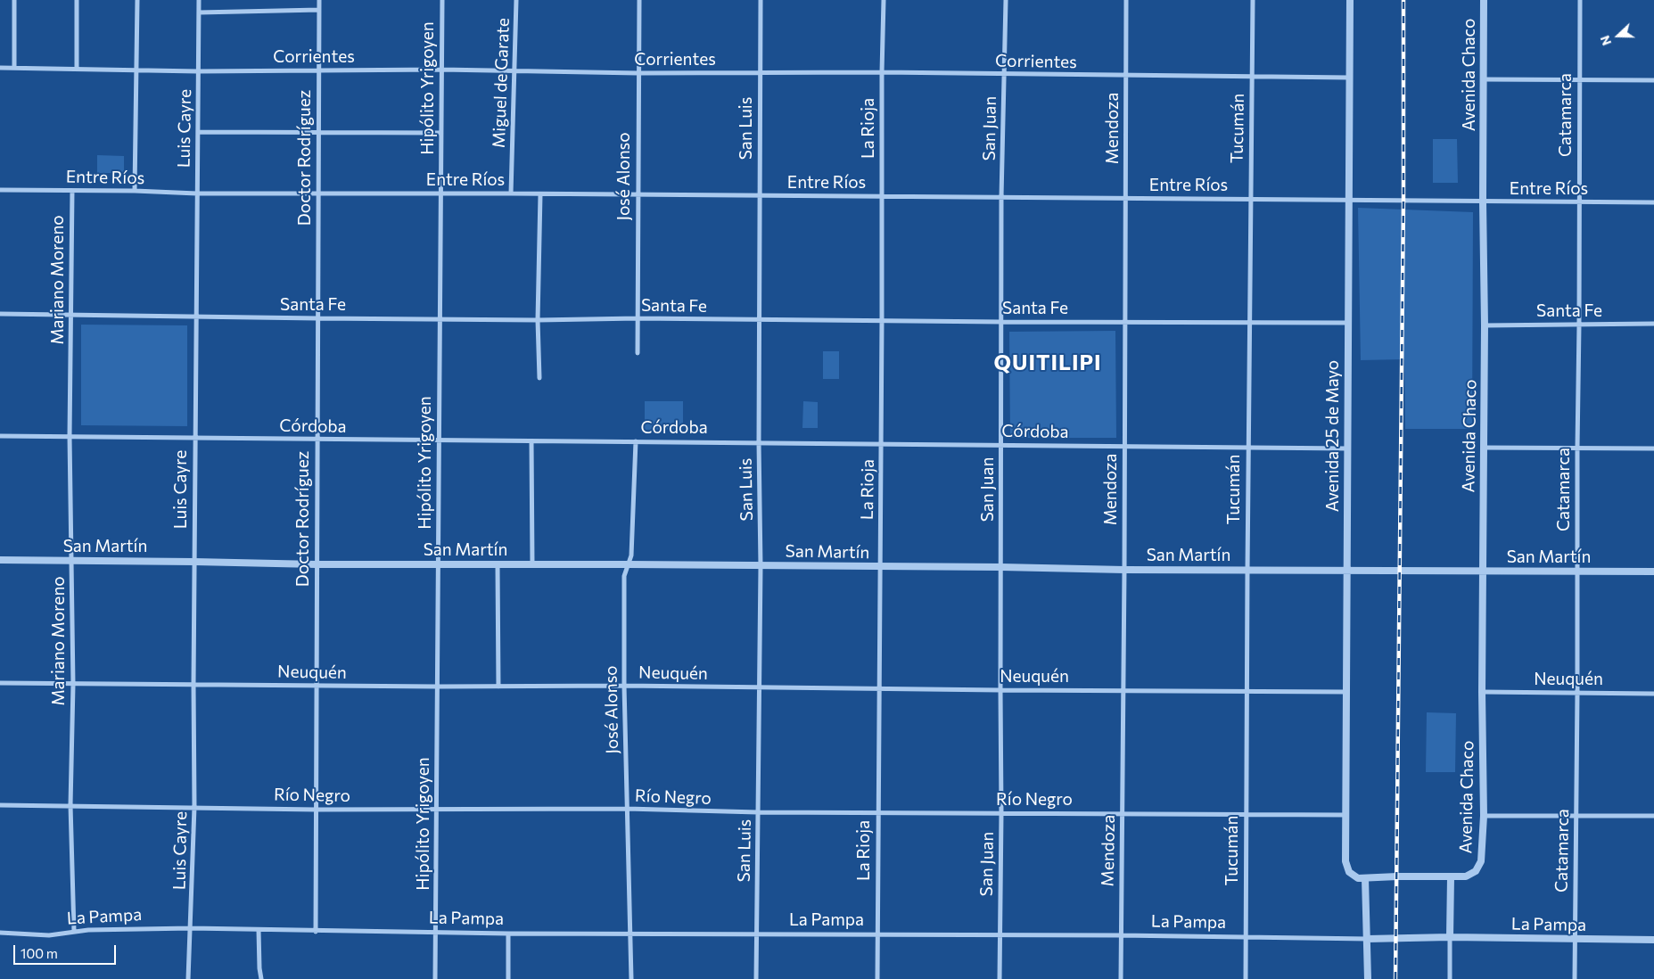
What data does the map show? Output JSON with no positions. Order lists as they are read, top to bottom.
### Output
{
  "streets": {
    "street": [
      "Corrientes",
      "Avenida Chaco",
      "Miguel de Garate",
      "Hipólito Yrigoyen",
      "Catamarca",
      "Luis Cayre",
      "San Luis",
      "La Rioja",
      "San Juan",
      "Mendoza",
      "Tucumán",
      "Doctor Rodríguez",
      "José Alonso",
      "Entre Ríos",
      "Mariano Moreno",
      "Santa Fe",
      "Córdoba",
      "Avenida 25 de Mayo",
      "San Martín",
      "Neuquén",
      "Río Negro",
      "La Pampa"
    ]
  },
  "crossings": [
    ["Corrientes", "Miguel de Garate"],
    ["Corrientes", "Hipólito Yrigoyen"],
    ["Corrientes", "Luis Cayre"],
    ["Corrientes", "San Luis"],
    ["Corrientes", "La Rioja"],
    ["Corrientes", "San Juan"],
    ["Corrientes", "Mendoza"],
    ["Corrientes", "Tucumán"],
    ["Corrientes", "Doctor Rodríguez"],
    ["Corrientes", "José Alonso"],
    ["Corrientes", "Avenida 25 de Mayo"],
    ["Avenida Chaco", "Entre Ríos"],
    ["Avenida Chaco", "Santa Fe"],
    ["Avenida Chaco", "San Martín"],
    ["Avenida Chaco", "Neuquén"],
    ["Avenida Chaco", "La Pampa"],
    ["Miguel de Garate", "Entre Ríos"],
    ["Hipólito Yrigoyen", "Entre Ríos"],
    ["Hipólito Yrigoyen", "Santa Fe"],
    ["Hipólito Yrigoyen", "Córdoba"],
    ["Hipólito Yrigoyen", "San Martín"],
    ["Hipólito Yrigoyen", "Neuquén"],
    ["Hipólito Yrigoyen", "Río Negro"],
    ["Hipólito Yrigoyen", "La Pampa"],
    ["Catamarca", "Entre Ríos"],
    ["Catamarca", "Santa Fe"],
    ["Catamarca", "San Martín"],
    ["Catamarca", "Neuquén"],
    ["Catamarca", "La Pampa"],
    ["Luis Cayre", "Entre Ríos"],
    ["Luis Cayre", "Santa Fe"],
    ["Luis Cayre", "Córdoba"],
    ["Luis Cayre", "San Martín"],
    ["Luis Cayre", "Neuquén"],
    ["Luis Cayre", "Río Negro"],
    ["Luis Cayre", "La Pampa"],
    ["San Luis", "Entre Ríos"],
    ["San Luis", "Santa Fe"],
    ["San Luis", "Córdoba"],
    ["San Luis", "San Martín"],
    ["San Luis", "Neuquén"],
    ["San Luis", "Río Negro"],
    ["San Luis", "La Pampa"],
    ["La Rioja", "Entre Ríos"],
    ["La Rioja", "Santa Fe"],
    ["La Rioja", "Córdoba"],
    ["La Rioja", "San Martín"],
    ["La Rioja", "Neuquén"],
    ["La Rioja", "Río Negro"],
    ["La Rioja", "La Pampa"],
    ["San Juan", "Entre Ríos"],
    ["San Juan", "Santa Fe"],
    ["San Juan", "Córdoba"],
    ["San Juan", "San Martín"],
    ["San Juan", "Neuquén"],
    ["San Juan", "Río Negro"],
    ["San Juan", "La Pampa"],
    ["Mendoza", "Entre Ríos"],
    ["Mendoza", "Santa Fe"],
    ["Mendoza", "Córdoba"],
    ["Mendoza", "San Martín"],
    ["Mendoza", "Neuquén"],
    ["Mendoza", "Río Negro"],
    ["Mendoza", "La Pampa"],
    ["Tucumán", "Entre Ríos"],
    ["Tucumán", "Santa Fe"],
    ["Tucumán", "Córdoba"],
    ["Tucumán", "San Martín"],
    ["Tucumán", "Neuquén"],
    ["Tucumán", "Río Negro"],
    ["Tucumán", "La Pampa"],
    ["Doctor Rodríguez", "Entre Ríos"],
    ["Doctor Rodríguez", "Santa Fe"],
    ["Doctor Rodríguez", "Córdoba"],
    ["Doctor Rodríguez", "San Martín"],
    ["Doctor Rodríguez", "Neuquén"],
    ["Doctor Rodríguez", "Río Negro"],
    ["Doctor Rodríguez", "La Pampa"],
    ["José Alonso", "Entre Ríos"],
    ["José Alonso", "Santa Fe"],
    ["José Alonso", "Córdoba"],
    ["José Alonso", "San Martín"],
    ["José Alonso", "Neuquén"],
    ["José Alonso", "Río Negro"],
    ["José Alonso", "La Pampa"],
    ["Entre Ríos", "Mariano Moreno"],
    ["Entre Ríos", "Avenida 25 de Mayo"],
    ["Mariano Moreno", "Santa Fe"],
    ["Mariano Moreno", "Córdoba"],
    ["Mariano Moreno", "San Martín"],
    ["Mariano Moreno", "Neuquén"],
    ["Mariano Moreno", "Río Negro"],
    ["Mariano Moreno", "La Pampa"],
    ["Santa Fe", "Avenida 25 de Mayo"],
    ["Córdoba", "Avenida 25 de Mayo"],
    ["Avenida 25 de Mayo", "San Martín"],
    ["Avenida 25 de Mayo", "Neuquén"],
    ["Avenida 25 de Mayo", "Río Negro"]
  ],
  "districts": ["QUITILIPI"],
  "scale_bar": "100 m",
  "north": "left"
}
